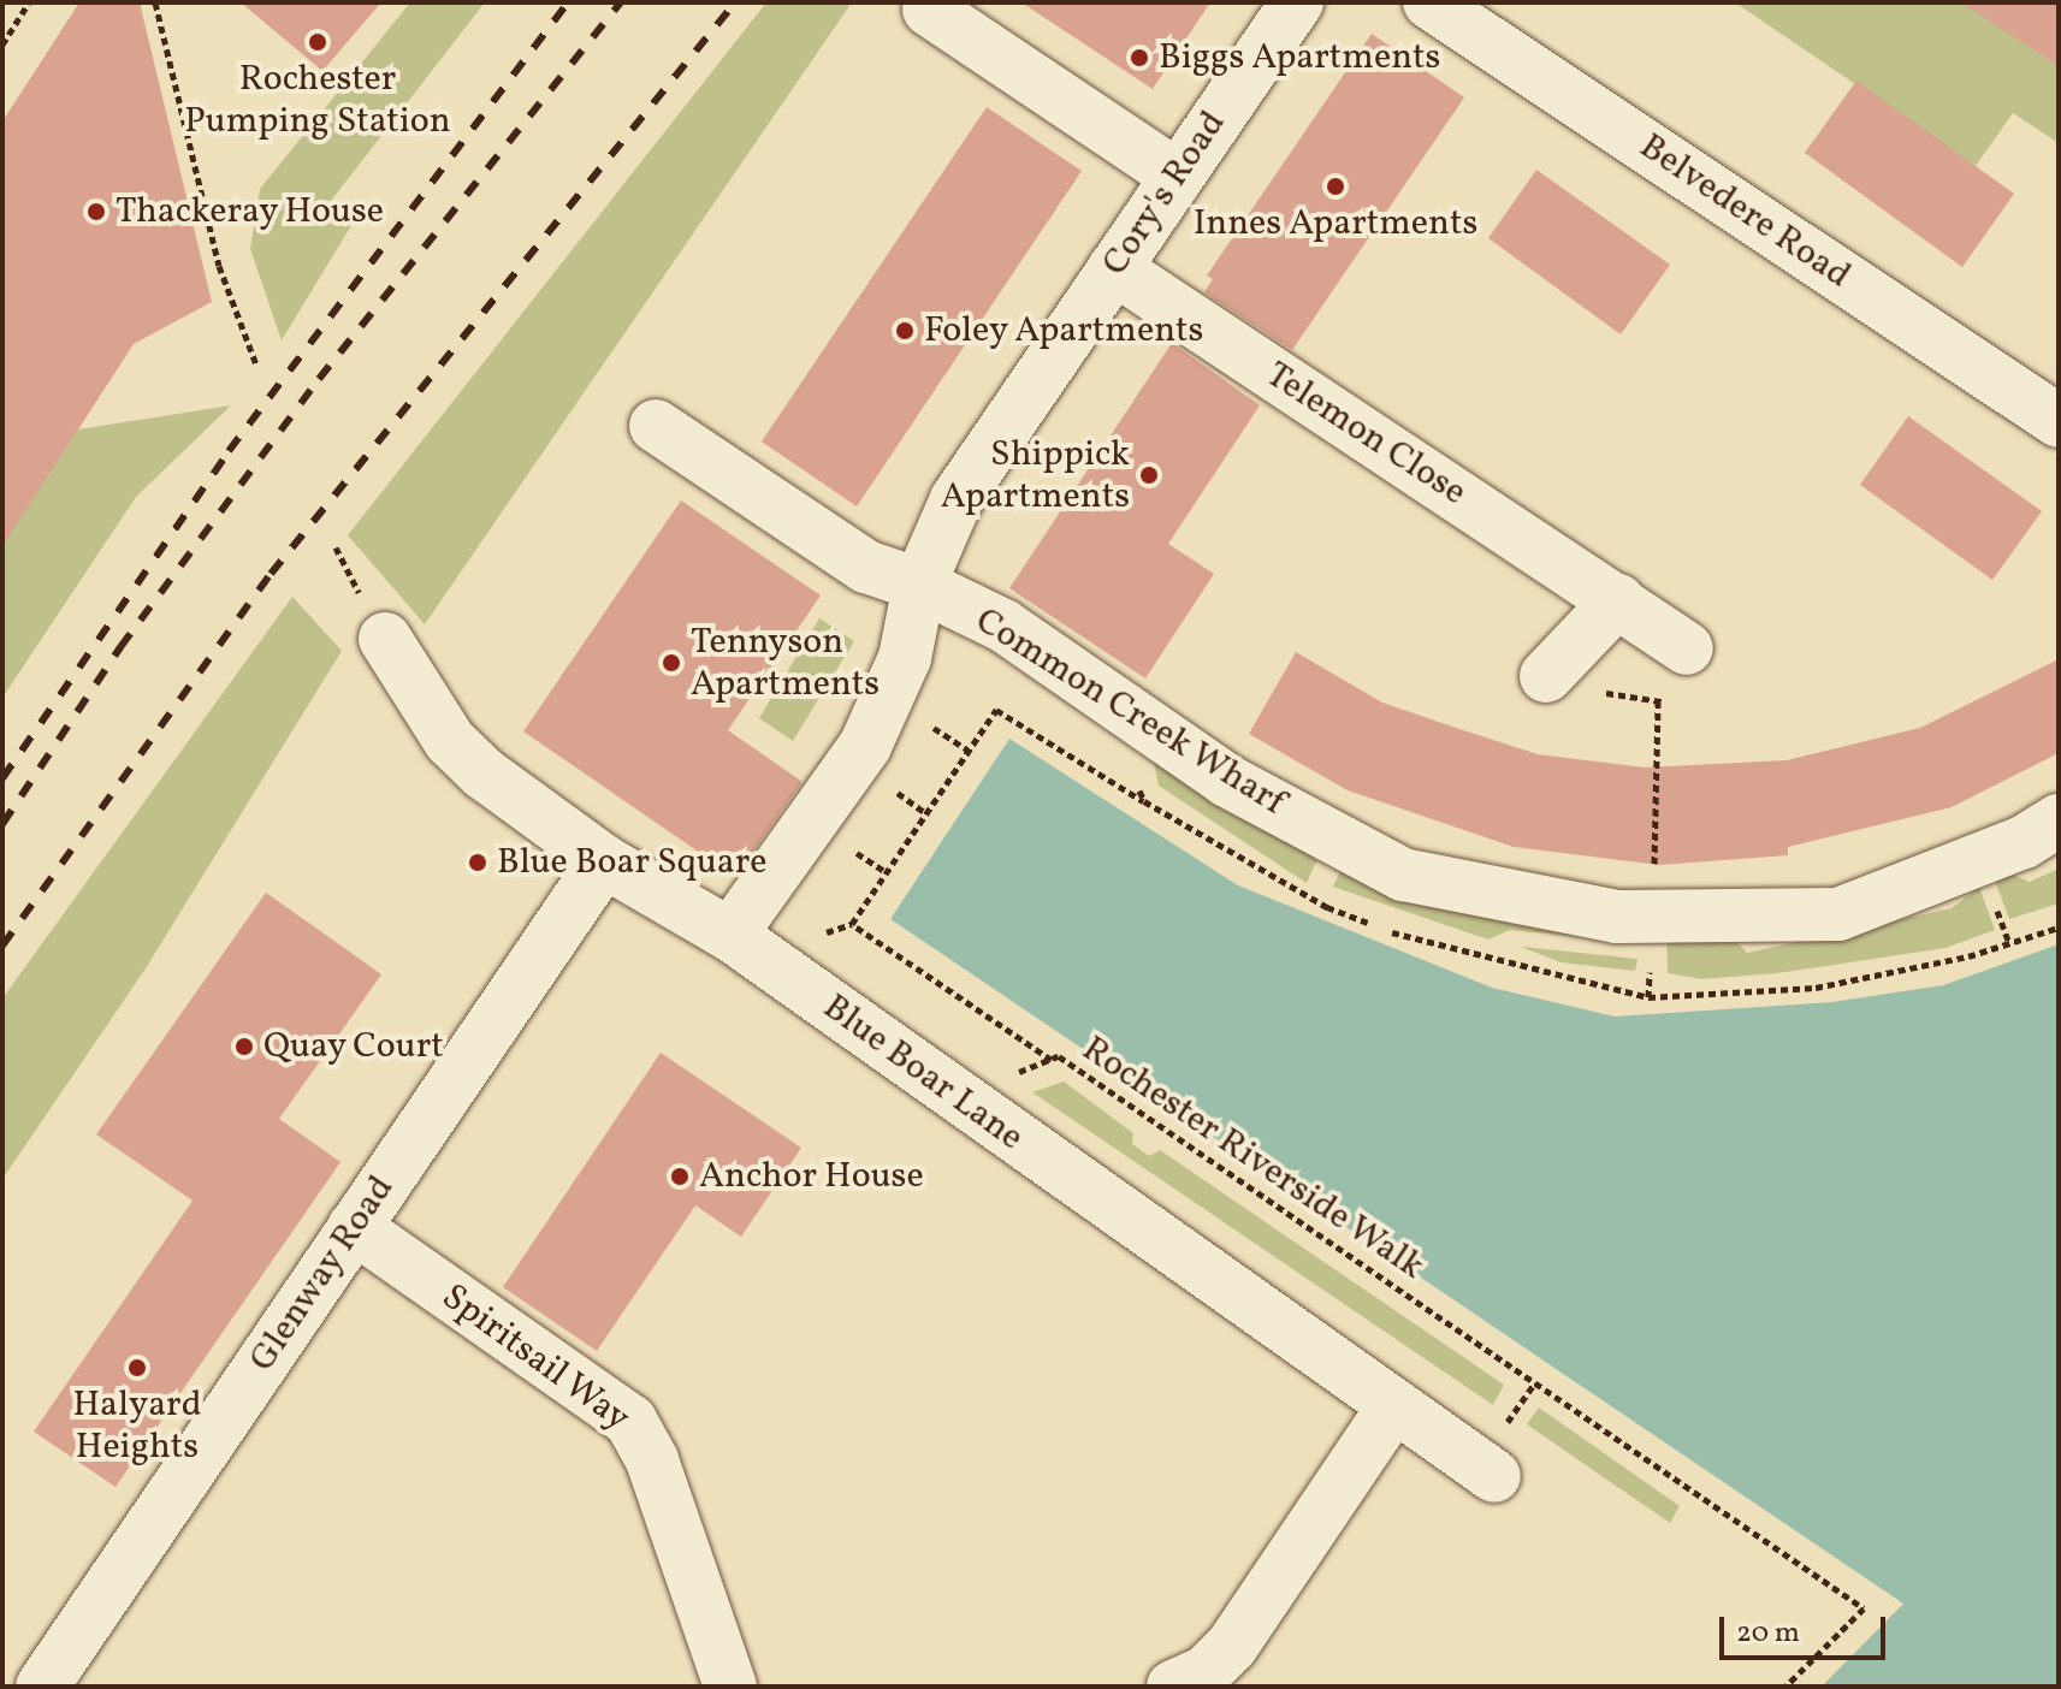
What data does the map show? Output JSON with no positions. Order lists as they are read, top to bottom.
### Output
{
  "streets": {
    "street": [
      "Cory's Road",
      "Belvedere Road",
      "Telemon Close",
      "Common Creek Wharf",
      "Blue Boar Lane",
      "Glenway Road",
      "Spiritsail Way"
    ],
    "path": ["Rochester Riverside Walk"]
  },
  "crossings": [
    ["Cory's Road", "Telemon Close"],
    ["Cory's Road", "Common Creek Wharf"],
    ["Cory's Road", "Blue Boar Lane"],
    ["Blue Boar Lane", "Glenway Road"],
    ["Glenway Road", "Spiritsail Way"]
  ],
  "places": [
    "Rochester Pumping Station",
    "Biggs Apartments",
    "Innes Apartments",
    "Thackeray House",
    "Foley Apartments",
    "Shippick Apartments",
    "Tennyson Apartments",
    "Blue Boar Square",
    "Quay Court",
    "Anchor House",
    "Halyard Heights"
  ],
  "scale_bar": "20 m"
}
